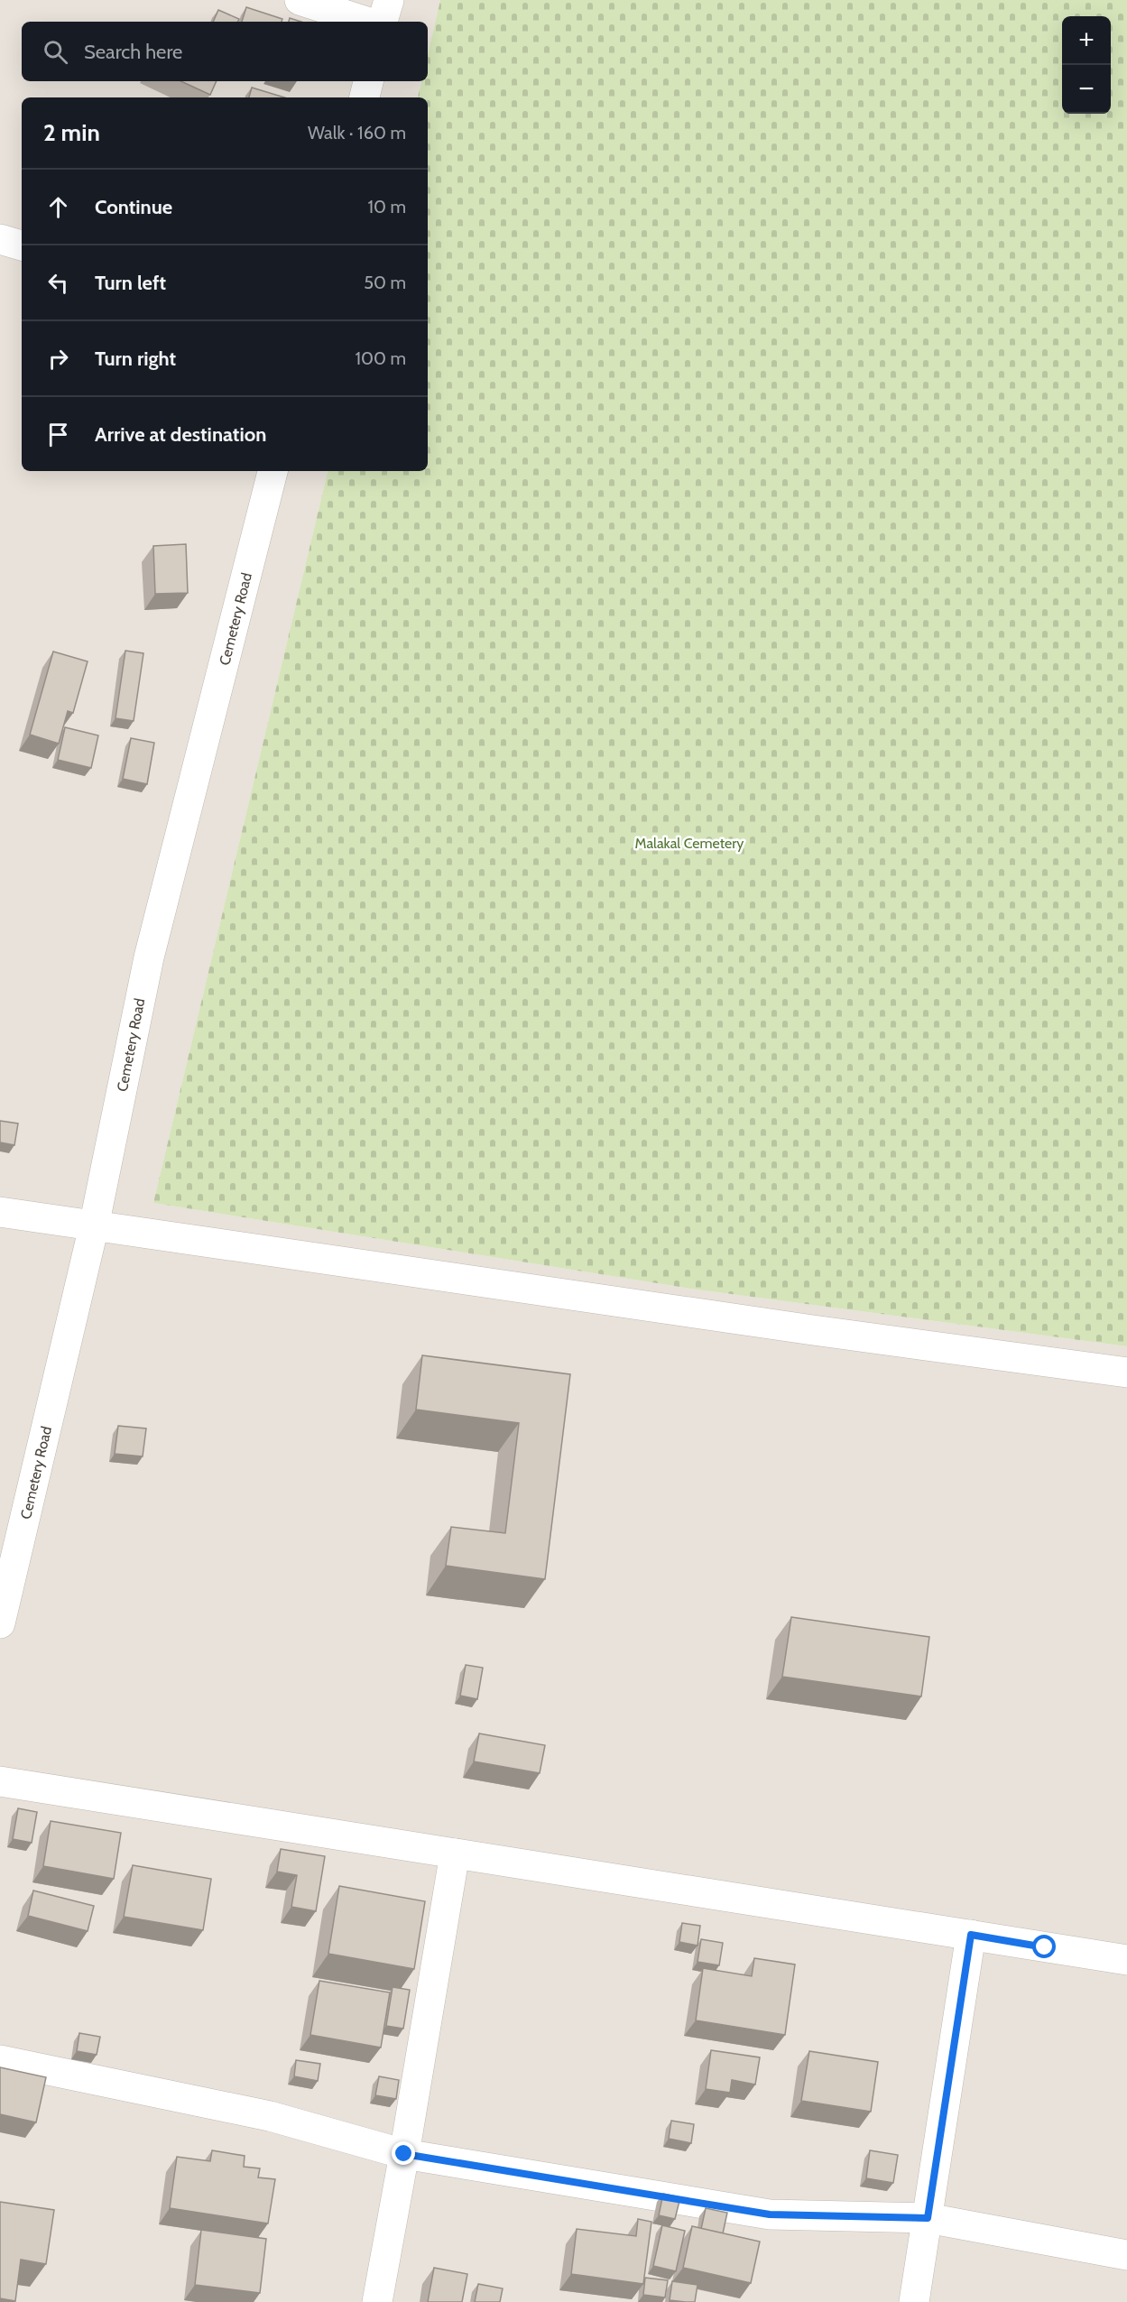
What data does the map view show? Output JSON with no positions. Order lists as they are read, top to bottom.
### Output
{
  "streets": {
    "street": ["Cemetery Road"]
  },
  "parks": ["Malakal Cemetery"],
  "page": {
    "map_buttons": ["+", "−"],
    "search": "Search here",
    "heading": ["2 min", "Walk · 160 m"],
    "list": [
      ["Continue", "10 m"],
      ["Turn left", "50 m"],
      ["Turn right", "100 m"],
      "Arrive at destination"
    ]
  }
}
